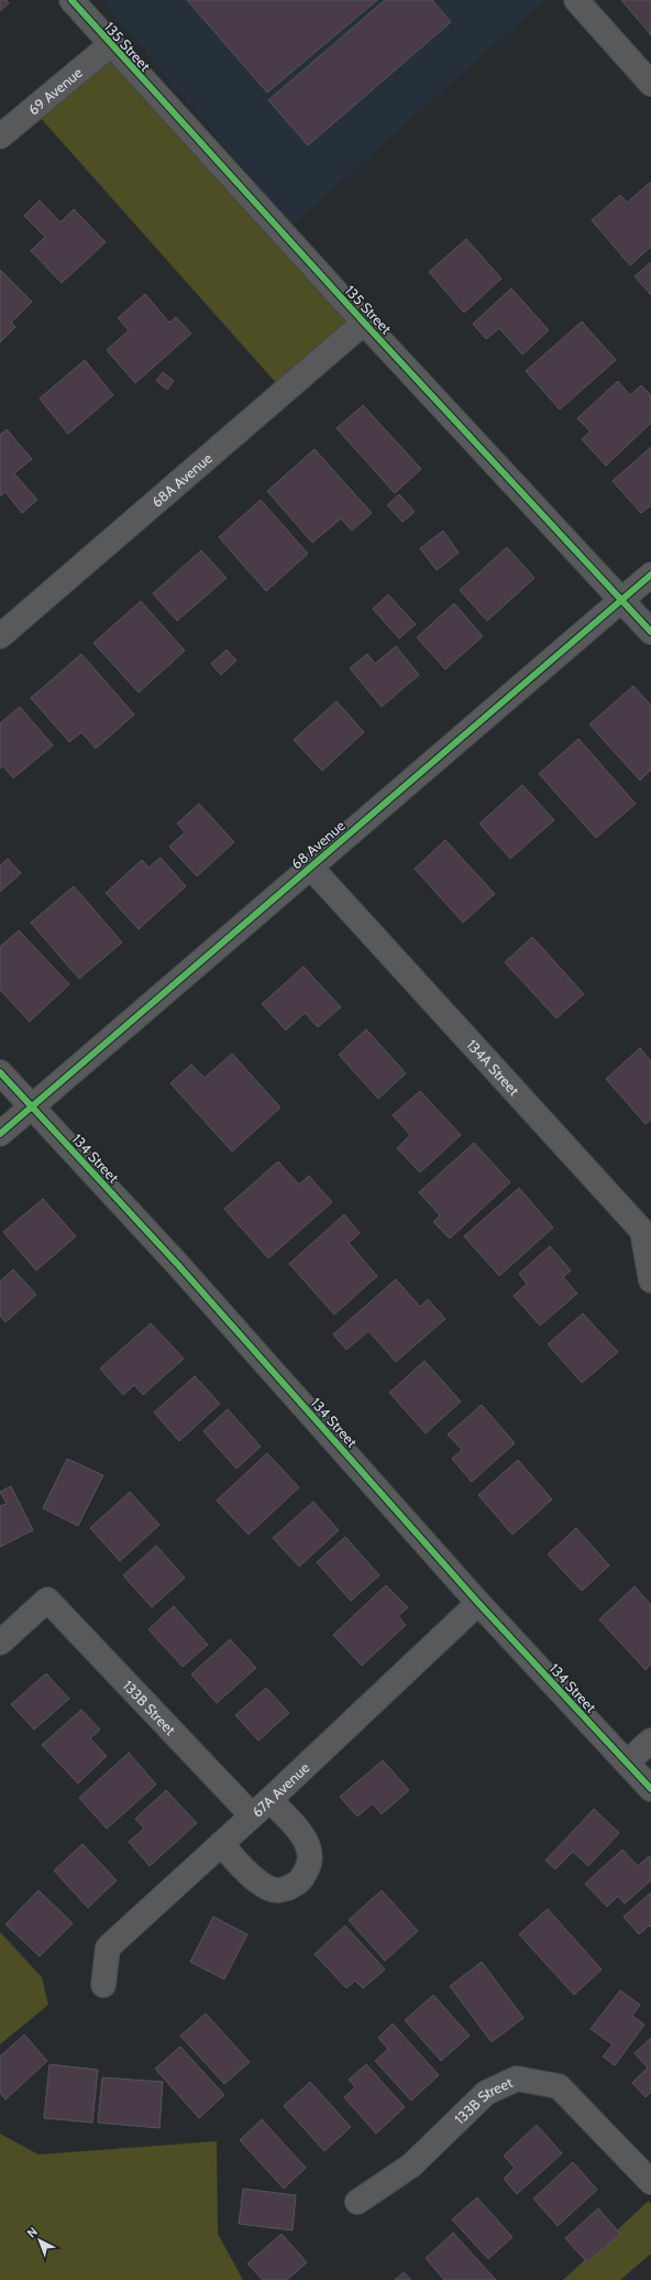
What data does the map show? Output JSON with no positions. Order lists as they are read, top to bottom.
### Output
{
  "streets": {
    "street": [
      "135 Street",
      "69 Avenue",
      "68A Avenue",
      "68 Avenue",
      "134A Street",
      "134 Street",
      "133B Street",
      "67A Avenue"
    ]
  },
  "crossings": [
    ["135 Street", "69 Avenue"],
    ["135 Street", "68A Avenue"],
    ["135 Street", "68 Avenue"],
    ["68 Avenue", "134A Street"],
    ["68 Avenue", "134 Street"],
    ["134 Street", "67A Avenue"],
    ["133B Street", "67A Avenue"]
  ],
  "north": "top left"
}
